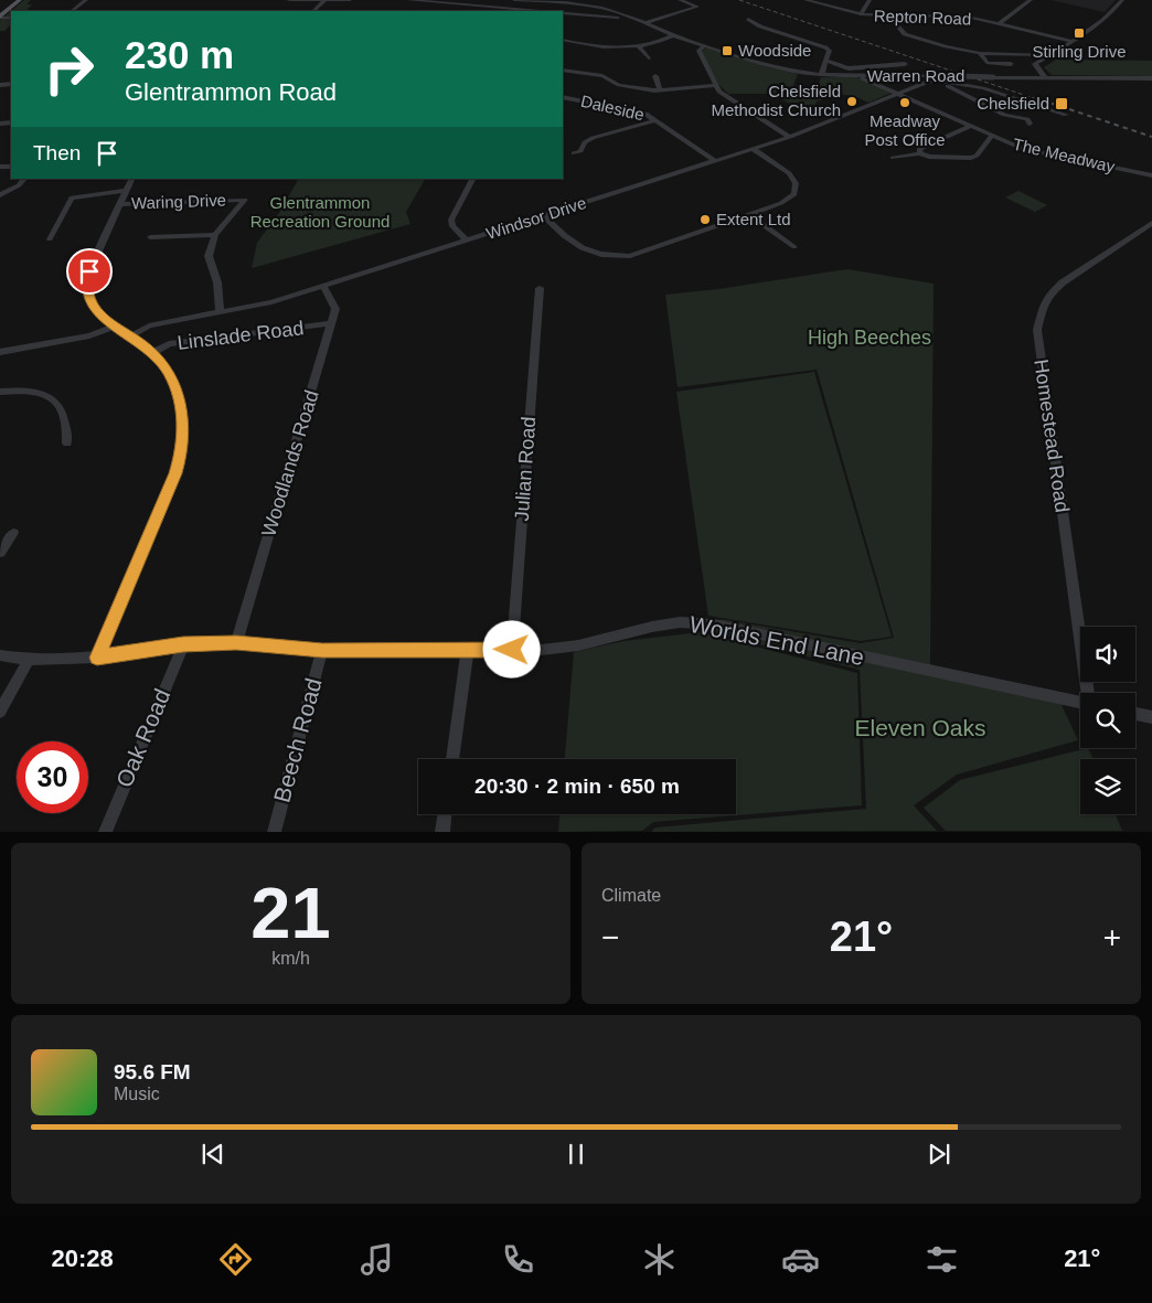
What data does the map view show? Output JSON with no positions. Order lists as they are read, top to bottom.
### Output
{
  "streets": {
    "street": [
      "Repton Road",
      "Warren Road",
      "Daleside",
      "The Meadway",
      "Waring Drive",
      "Windsor Drive",
      "Linslade Road",
      "Homestead Road",
      "Woodlands Road",
      "Julian Road",
      "Worlds End Lane",
      "Oak Road",
      "Beech Road"
    ]
  },
  "crossings": [
    ["Warren Road", "The Meadway"],
    ["Warren Road", "Windsor Drive"],
    ["Daleside", "Windsor Drive"],
    ["The Meadway", "Windsor Drive"],
    ["Waring Drive", "Windsor Drive"],
    ["Windsor Drive", "Woodlands Road"],
    ["Linslade Road", "Woodlands Road"],
    ["Woodlands Road", "Worlds End Lane"],
    ["Julian Road", "Worlds End Lane"],
    ["Worlds End Lane", "Oak Road"],
    ["Worlds End Lane", "Beech Road"]
  ],
  "parks": ["Glentrammon Recreation Ground", "High Beeches", "Eleven Oaks"],
  "places": {
    "transit": ["Stirling Drive", "Woodside", "Chelsfield"],
    "other": ["Chelsfield Methodist Church", "Meadway Post Office", "Extent Ltd"]
  },
  "page": {
    "turn": ["230 m", "Glentrammon Road"],
    "then": "Then",
    "limit": "30",
    "trip": "20:30 · 2 min · 650 m",
    "tile": [
      ["21", "km/h"],
      "Climate"
    ],
    "heat": ["−", "21°", "+"],
    "song": ["95.6 FM", "Music"],
    "tabs": ["20:28", "21°"]
  }
}
